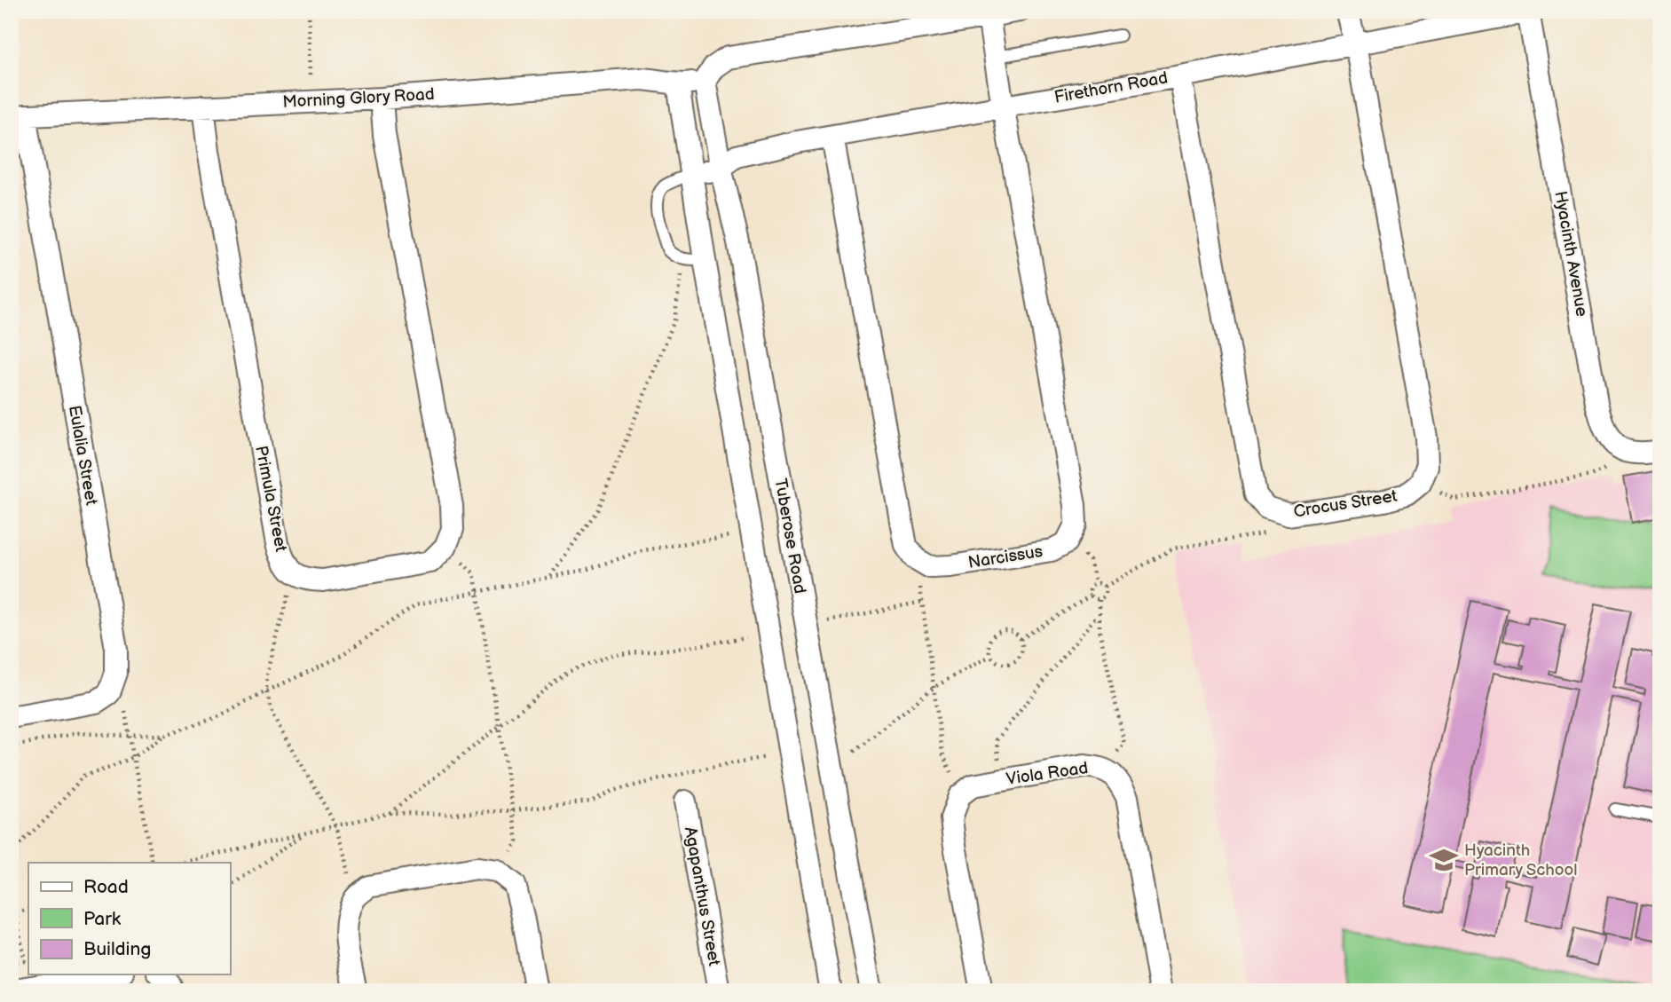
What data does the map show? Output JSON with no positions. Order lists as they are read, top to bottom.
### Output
{
  "streets": {
    "street": [
      "Firethorn Road",
      "Morning Glory Road",
      "Hyacinth Avenue",
      "Eulalia Street",
      "Primula Street",
      "Crocus Street",
      "Tuberose Road",
      "Narcissus",
      "Viola Road",
      "Agapanthus Street"
    ]
  },
  "crossings": [
    ["Firethorn Road", "Hyacinth Avenue"],
    ["Firethorn Road", "Crocus Street"],
    ["Firethorn Road", "Tuberose Road"],
    ["Firethorn Road", "Narcissus"],
    ["Morning Glory Road", "Eulalia Street"],
    ["Morning Glory Road", "Primula Street"],
    ["Morning Glory Road", "Tuberose Road"]
  ],
  "places": {
    "school or university": ["Hyacinth Primary School"]
  },
  "legend": ["Road", "Park", "Building"]
}
